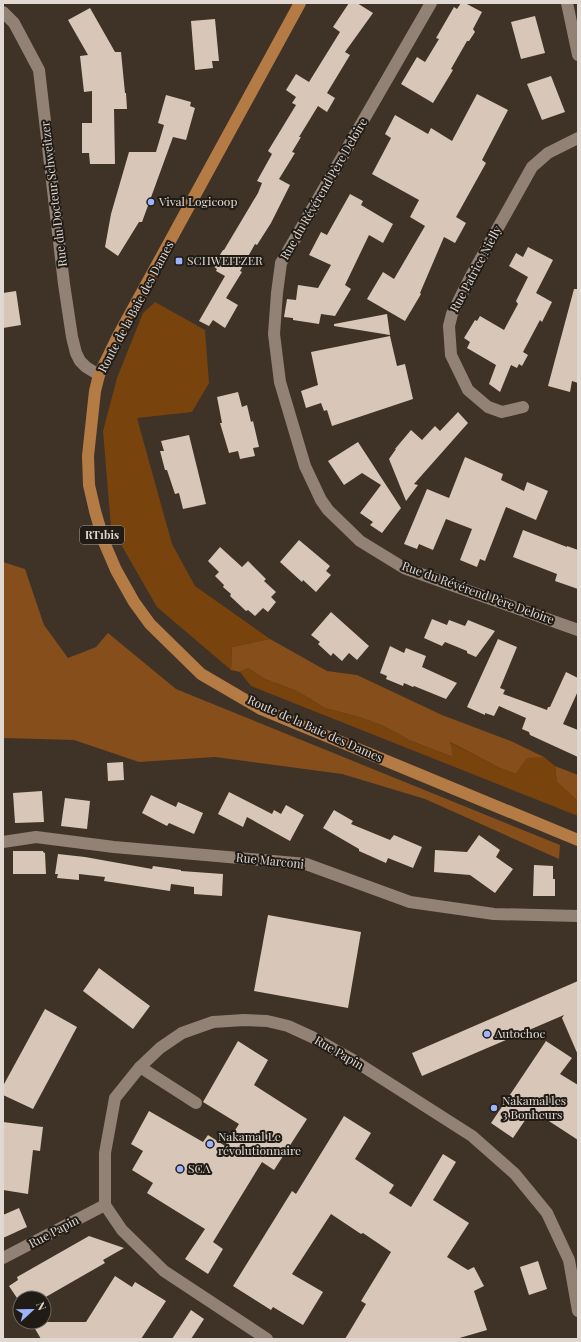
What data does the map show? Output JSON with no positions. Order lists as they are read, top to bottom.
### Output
{
  "streets": {
    "main road": ["Route de la Baie des Dames", "RT1bis"],
    "street": [
      "Rue du Révérend Père Deloire",
      "Rue du Docteur Schweitzer",
      "Rue Patrice Nielly",
      "Rue Marconi",
      "Rue Papin"
    ]
  },
  "crossings": [
    ["Rue du Docteur Schweitzer", "Route de la Baie des Dames"]
  ],
  "places": {
    "other": [
      "Vival Logicoop",
      "Autochoc",
      "Nakamal les 3 Bonheurs",
      "Nakamal Le révolutionnaire",
      "SCA"
    ],
    "transit": ["SCHWEITZER"]
  },
  "north": "right"
}
